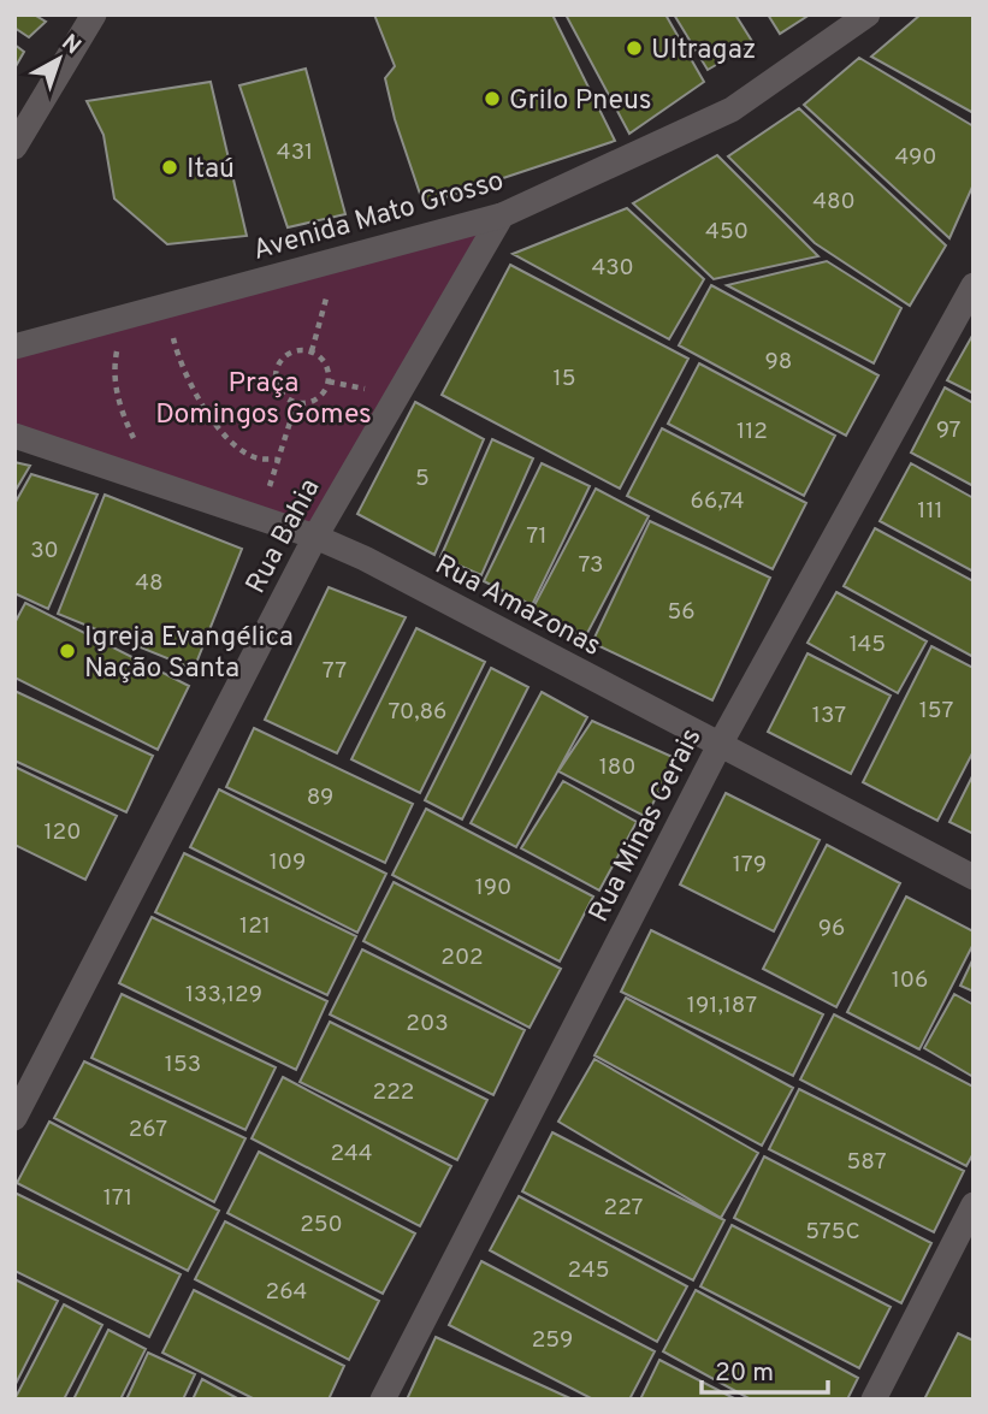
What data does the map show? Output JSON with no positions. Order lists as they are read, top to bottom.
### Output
{
  "streets": {
    "street": [
      "Avenida Mato Grosso",
      "Rua Bahia",
      "Rua Amazonas",
      "Rua Minas Gerais"
    ]
  },
  "crossings": [
    ["Avenida Mato Grosso", "Rua Bahia"],
    ["Rua Bahia", "Rua Amazonas"],
    ["Rua Amazonas", "Rua Minas Gerais"]
  ],
  "parks": ["Praça Domingos Gomes"],
  "places": [
    "Ultragaz",
    "Grilo Pneus",
    "Itaú",
    "Igreja Evangélica Nação Santa"
  ],
  "house_numbers": [
    "431",
    "490",
    "480",
    "450",
    "430",
    "98",
    "15",
    "97",
    "112",
    "5",
    "66,74",
    "111",
    "71",
    "30",
    "73",
    "48",
    "56",
    "145",
    "77",
    "157",
    "70,86",
    "137",
    "180",
    "89",
    "120",
    "109",
    "179",
    "190",
    "121",
    "96",
    "202",
    "106",
    "133,129",
    "191,187",
    "203",
    "153",
    "222",
    "267",
    "244",
    "587",
    "171",
    "227",
    "250",
    "575C",
    "245",
    "264",
    "259"
  ],
  "scale_bar": "20 m",
  "north": "top right"
}
